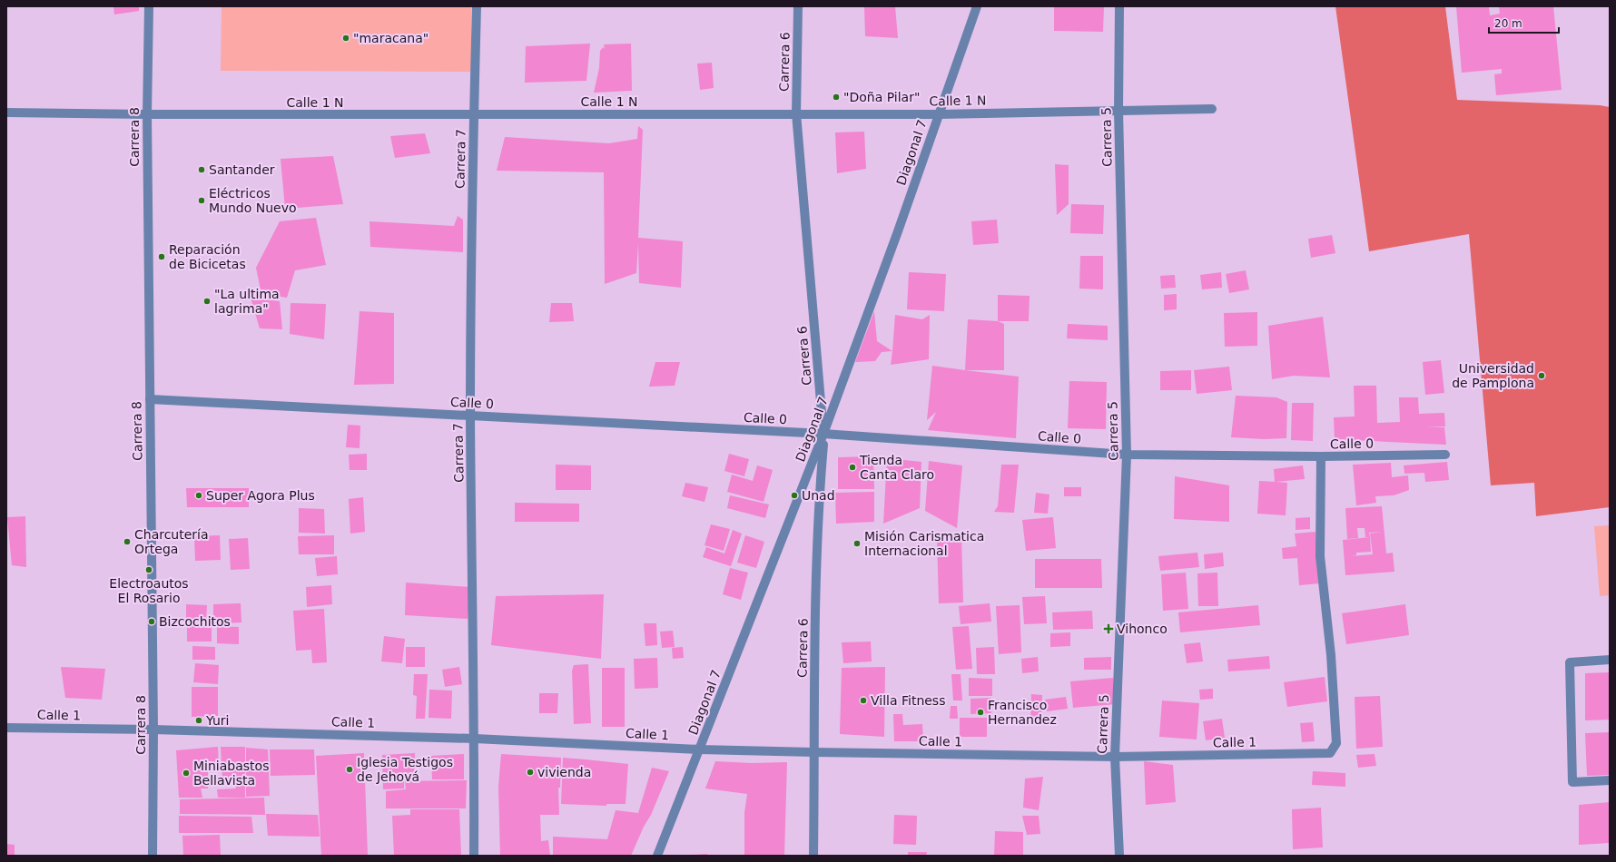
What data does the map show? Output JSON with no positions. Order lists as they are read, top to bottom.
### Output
{
  "streets": {
    "street": [
      "Carrera 6",
      "Calle 1 N",
      "Carrera 8",
      "Carrera 5",
      "Diagonal 7",
      "Carrera 7",
      "Calle 0",
      "Calle 1"
    ]
  },
  "crossings": [
    ["Carrera 6", "Calle 1 N"],
    ["Carrera 6", "Diagonal 7"],
    ["Carrera 6", "Calle 0"],
    ["Carrera 6", "Calle 1"],
    ["Calle 1 N", "Carrera 8"],
    ["Calle 1 N", "Carrera 5"],
    ["Calle 1 N", "Diagonal 7"],
    ["Calle 1 N", "Carrera 7"],
    ["Carrera 8", "Calle 0"],
    ["Carrera 8", "Calle 1"],
    ["Carrera 5", "Calle 0"],
    ["Carrera 5", "Calle 1"],
    ["Diagonal 7", "Calle 0"],
    ["Diagonal 7", "Calle 1"],
    ["Carrera 7", "Calle 0"],
    ["Carrera 7", "Calle 1"],
    ["Calle 0", "Calle 1"]
  ],
  "places": {
    "other": [
      "\"maracana\"",
      "\"Doña Pilar\"",
      "Santander",
      "Eléctricos Mundo Nuevo",
      "Reparación de Bicicetas",
      "\"La ultima lagrima\"",
      "Universidad de Pamplona",
      "Tienda Canta Claro",
      "Super Agora Plus",
      "Unad",
      "Charcutería Ortega",
      "Misión Carismatica Internacional",
      "Electroautos El Rosario",
      "Bizcochitos",
      "Villa Fitness",
      "Francisco Hernandez",
      "Yuri",
      "Iglesia Testigos de Jehová",
      "vivienda",
      "Miniabastos Bellavista"
    ],
    "health": ["Vihonco"]
  },
  "scale_bar": "20 m"
}
